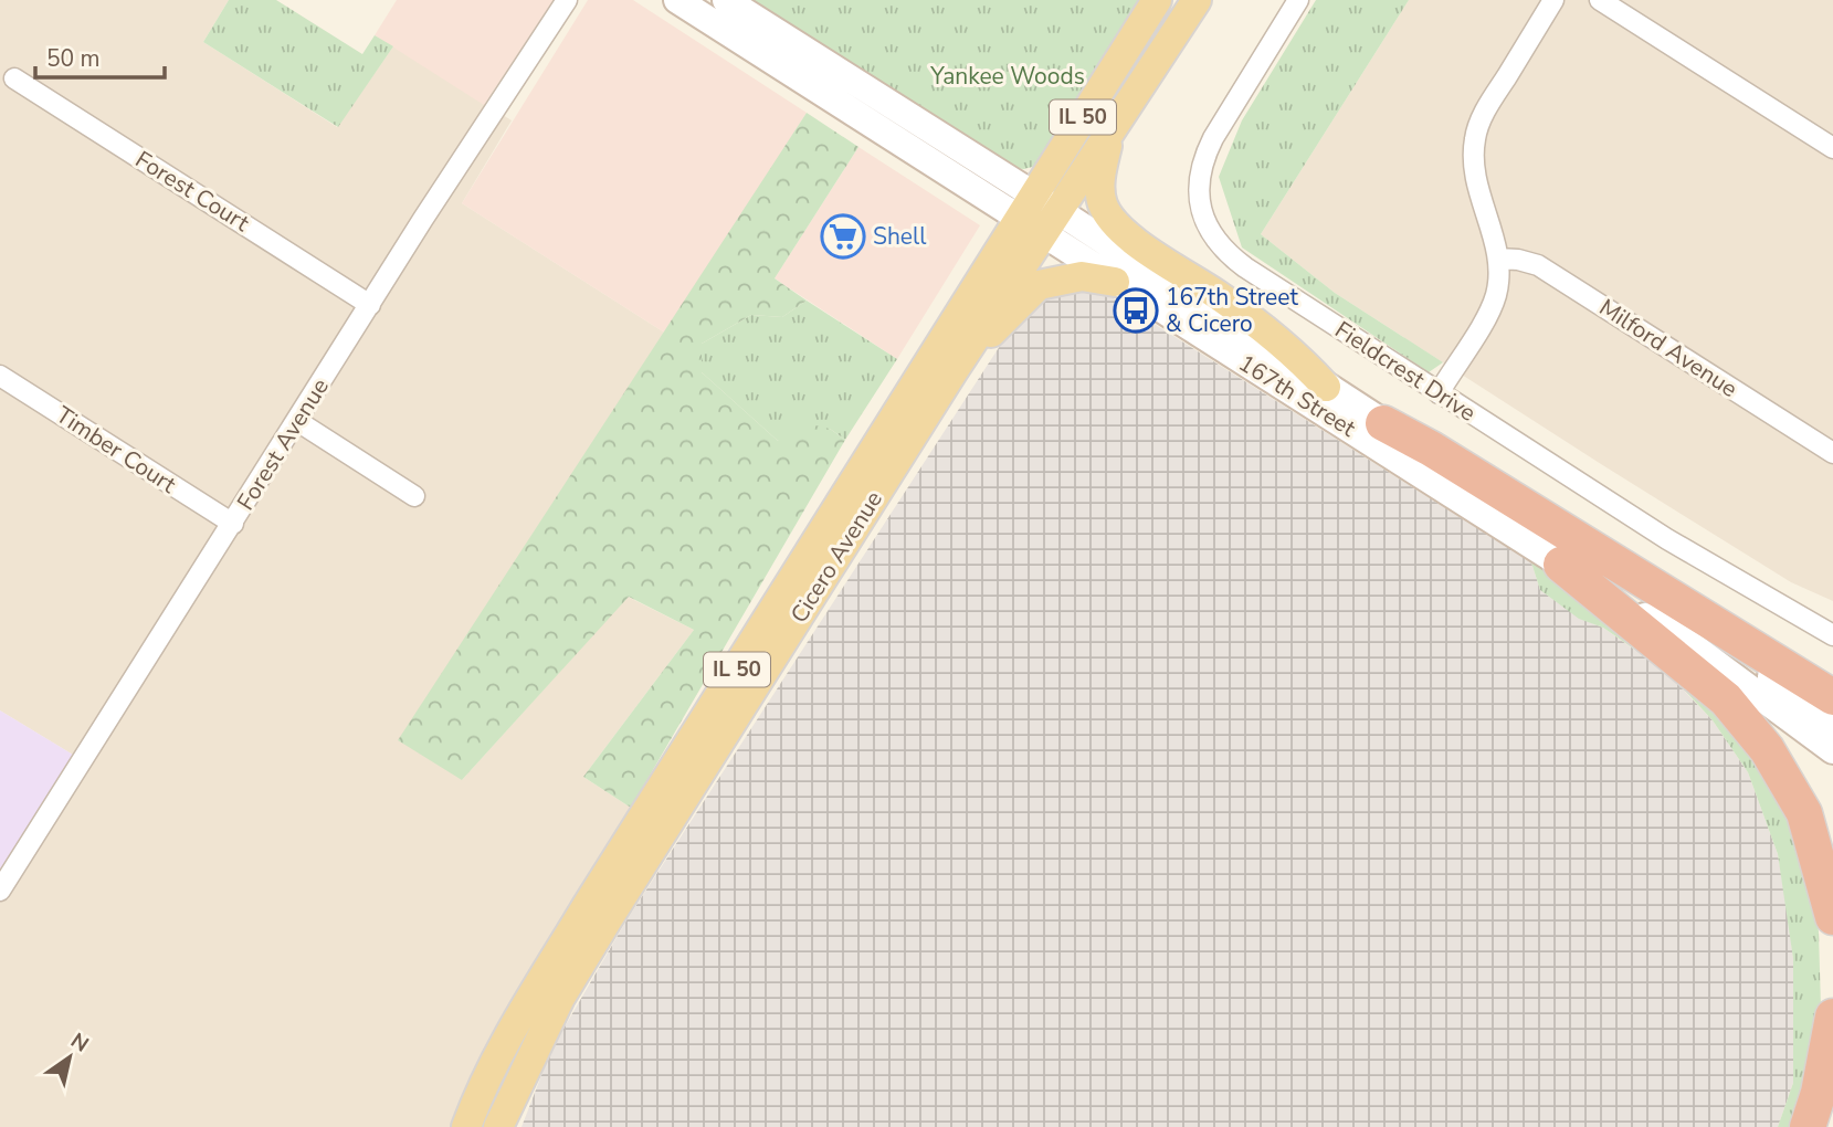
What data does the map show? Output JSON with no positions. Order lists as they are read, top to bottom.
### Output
{
  "streets": {
    "main road": ["IL 50", "167th Street", "Cicero Avenue"],
    "street": [
      "Forest Court",
      "Milford Avenue",
      "Fieldcrest Drive",
      "Forest Avenue",
      "Timber Court"
    ]
  },
  "crossings": [
    ["Forest Court", "Forest Avenue"],
    ["167th Street", "Cicero Avenue"],
    ["Forest Avenue", "Timber Court"]
  ],
  "parks": ["Yankee Woods"],
  "places": {
    "supermarket": ["Shell"],
    "bus stop": ["167th Street & Cicero"]
  },
  "scale_bar": "50 m",
  "north": "top right"
}
